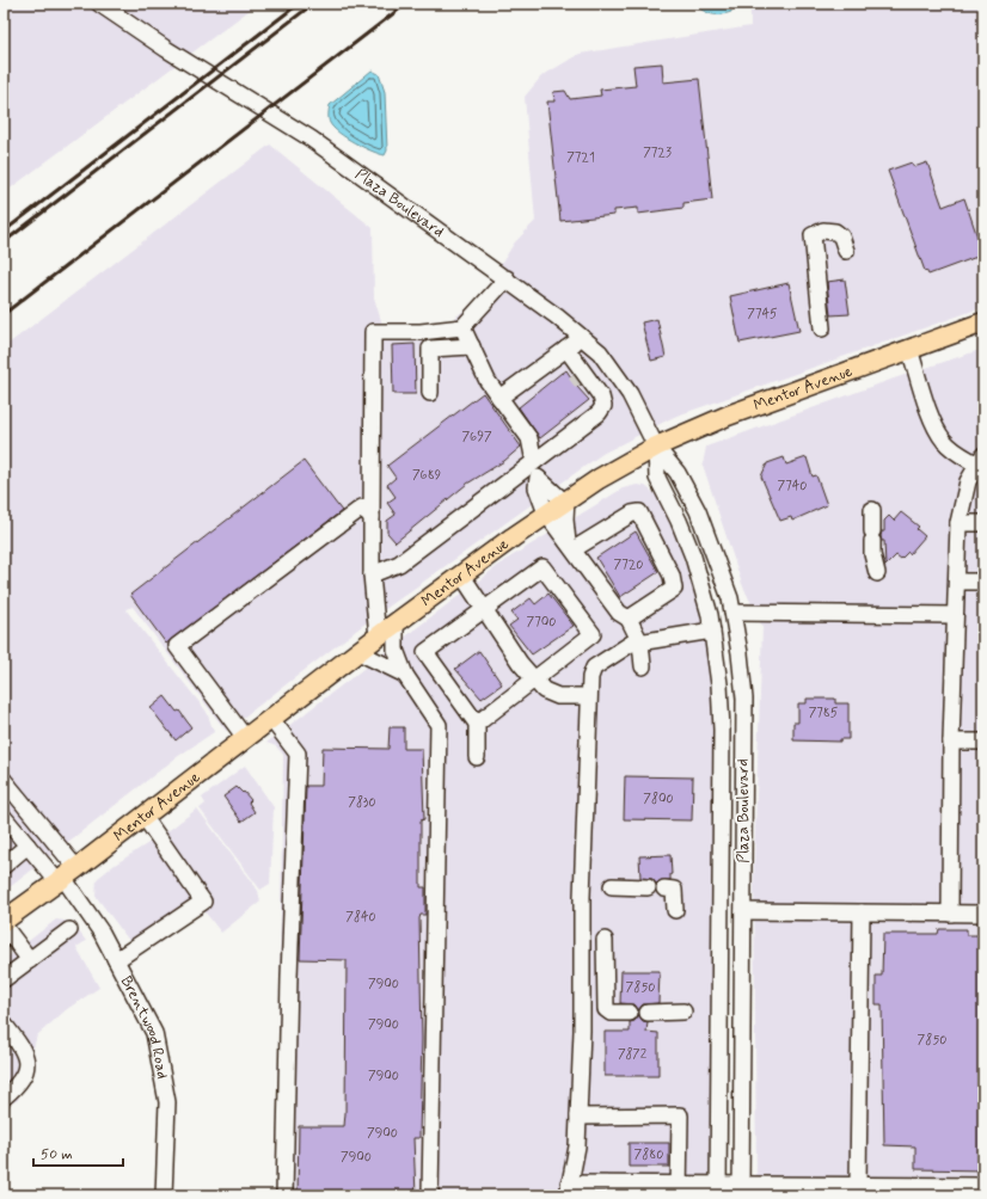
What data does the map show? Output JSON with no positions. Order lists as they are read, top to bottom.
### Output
{
  "streets": {
    "main road": ["Mentor Avenue"],
    "street": ["Plaza Boulevard", "Brentwood Road"]
  },
  "crossings": [
    ["Plaza Boulevard", "Mentor Avenue"],
    ["Mentor Avenue", "Brentwood Road"]
  ],
  "house_numbers": [
    "7723",
    "7721",
    "7745",
    "7697",
    "7689",
    "7740",
    "7720",
    "7700",
    "7785",
    "7800",
    "7830",
    "7840",
    "7900",
    "7850",
    "7900",
    "7850",
    "7872",
    "7900",
    "7900",
    "7880",
    "7900"
  ],
  "scale_bar": "50 m"
}
